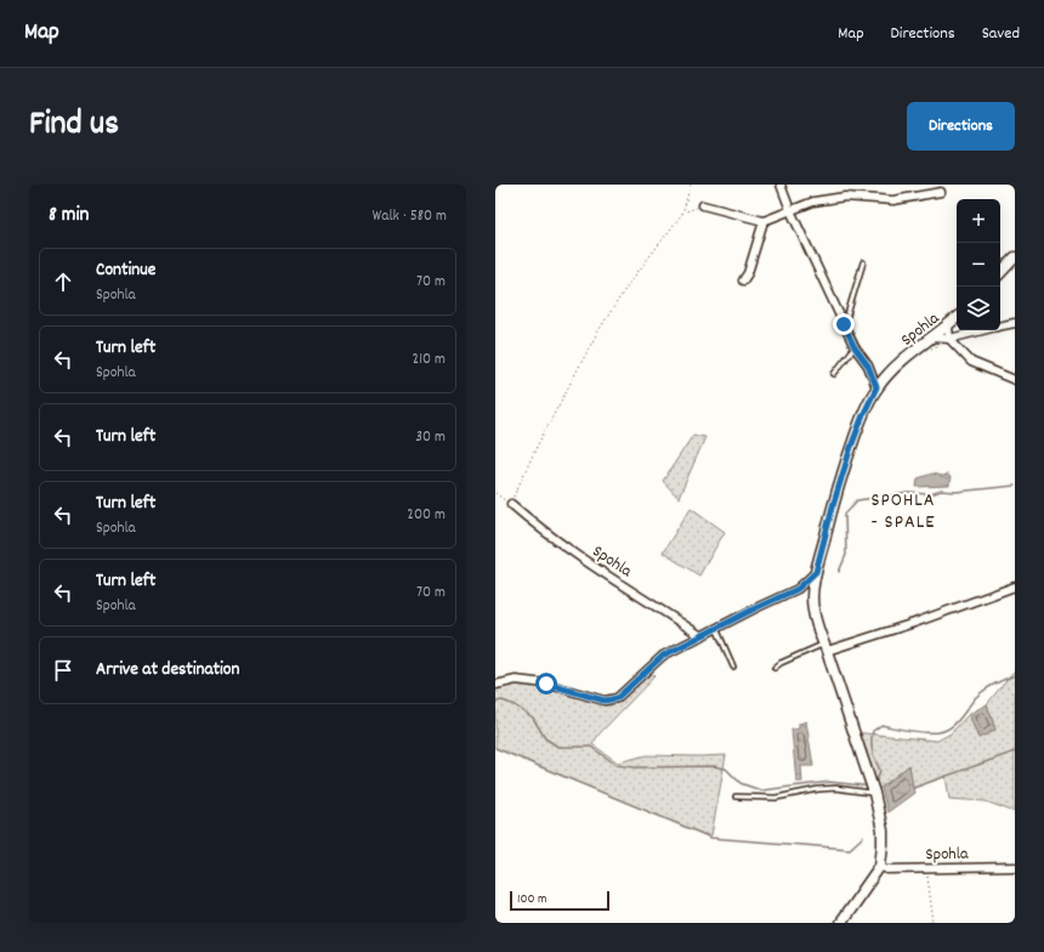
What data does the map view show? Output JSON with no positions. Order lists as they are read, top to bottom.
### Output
{
  "streets": {
    "street": ["Spohla"]
  },
  "districts": ["SPOHLA - SPALE"],
  "scale_bar": "100 m",
  "page": {
    "header": "Map",
    "nav": ["Map", "Directions", "Saved"],
    "title": "Find us",
    "buttons": "Directions",
    "heading": ["8 min", "Walk · 580 m"],
    "map_buttons": ["+", "−"],
    "list": [
      ["Continue", "Spohla", "70 m"],
      ["Turn left", "Spohla", "210 m"],
      ["Turn left", "30 m"],
      ["Turn left", "Spohla", "200 m"],
      ["Turn left", "Spohla", "70 m"],
      "Arrive at destination"
    ],
    "scale": "100 m"
  }
}
